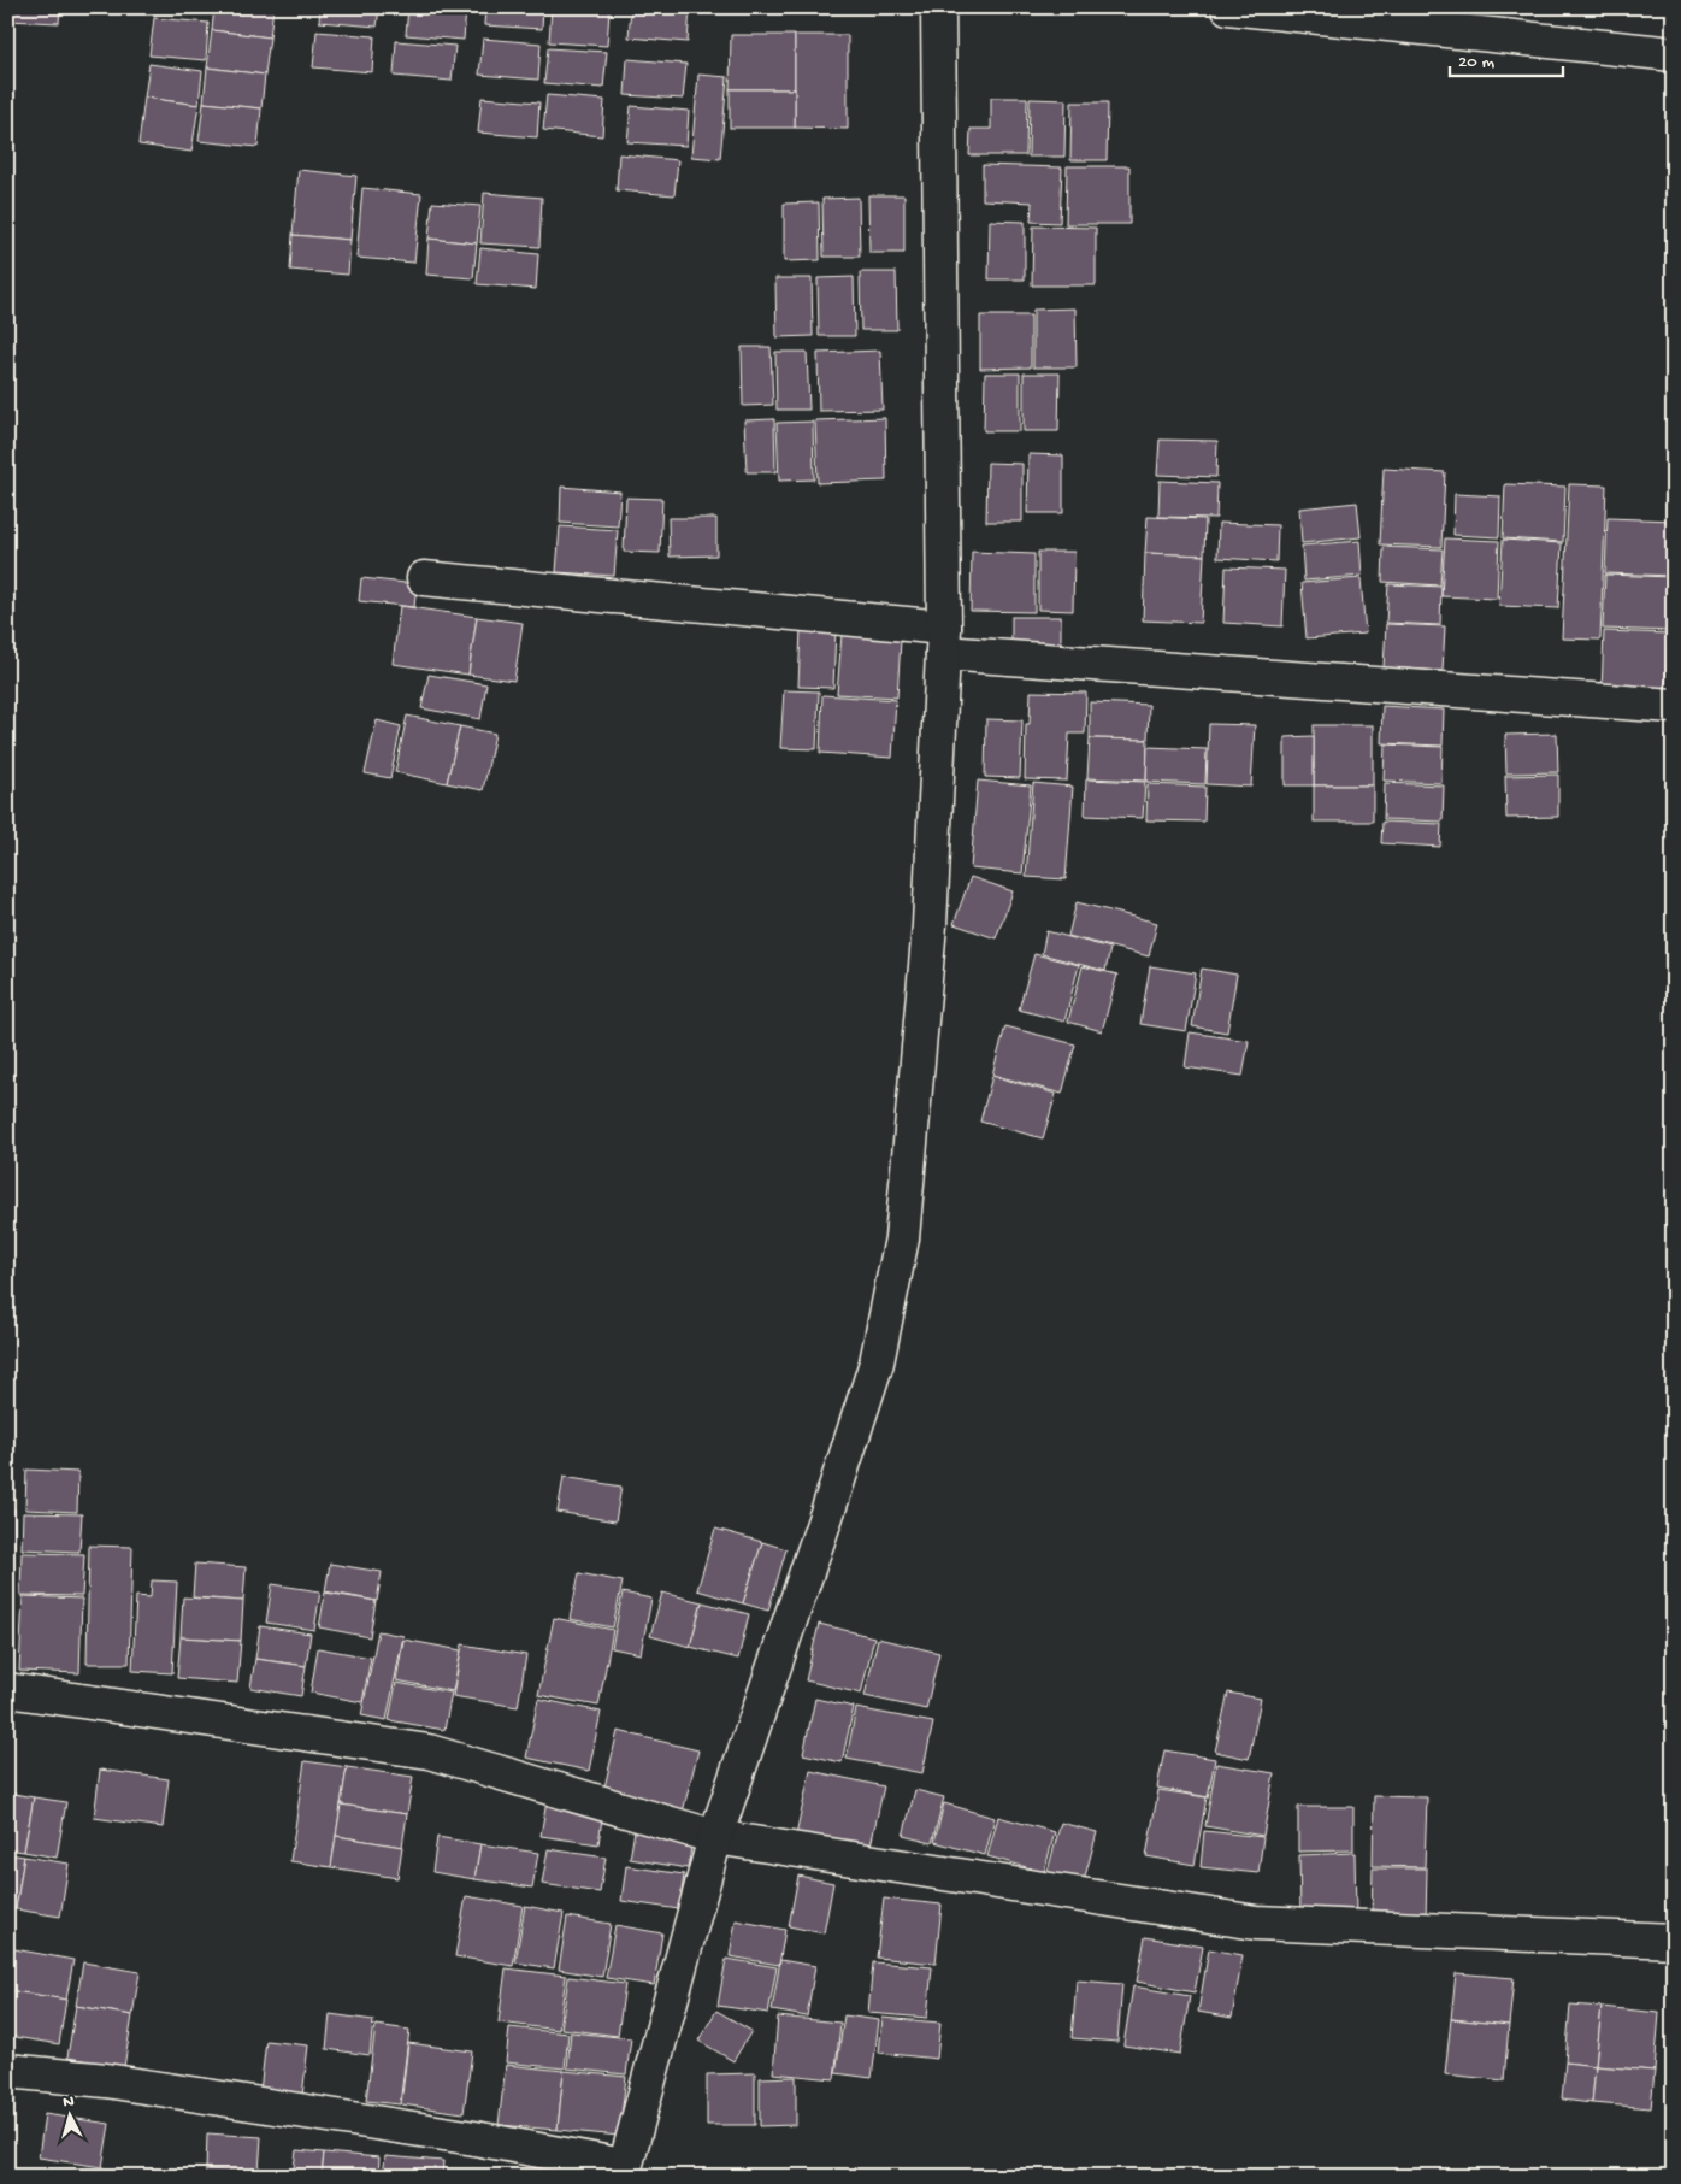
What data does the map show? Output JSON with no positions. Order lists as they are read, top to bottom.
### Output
{
  "scale_bar": "20 m",
  "north": "top"
}
